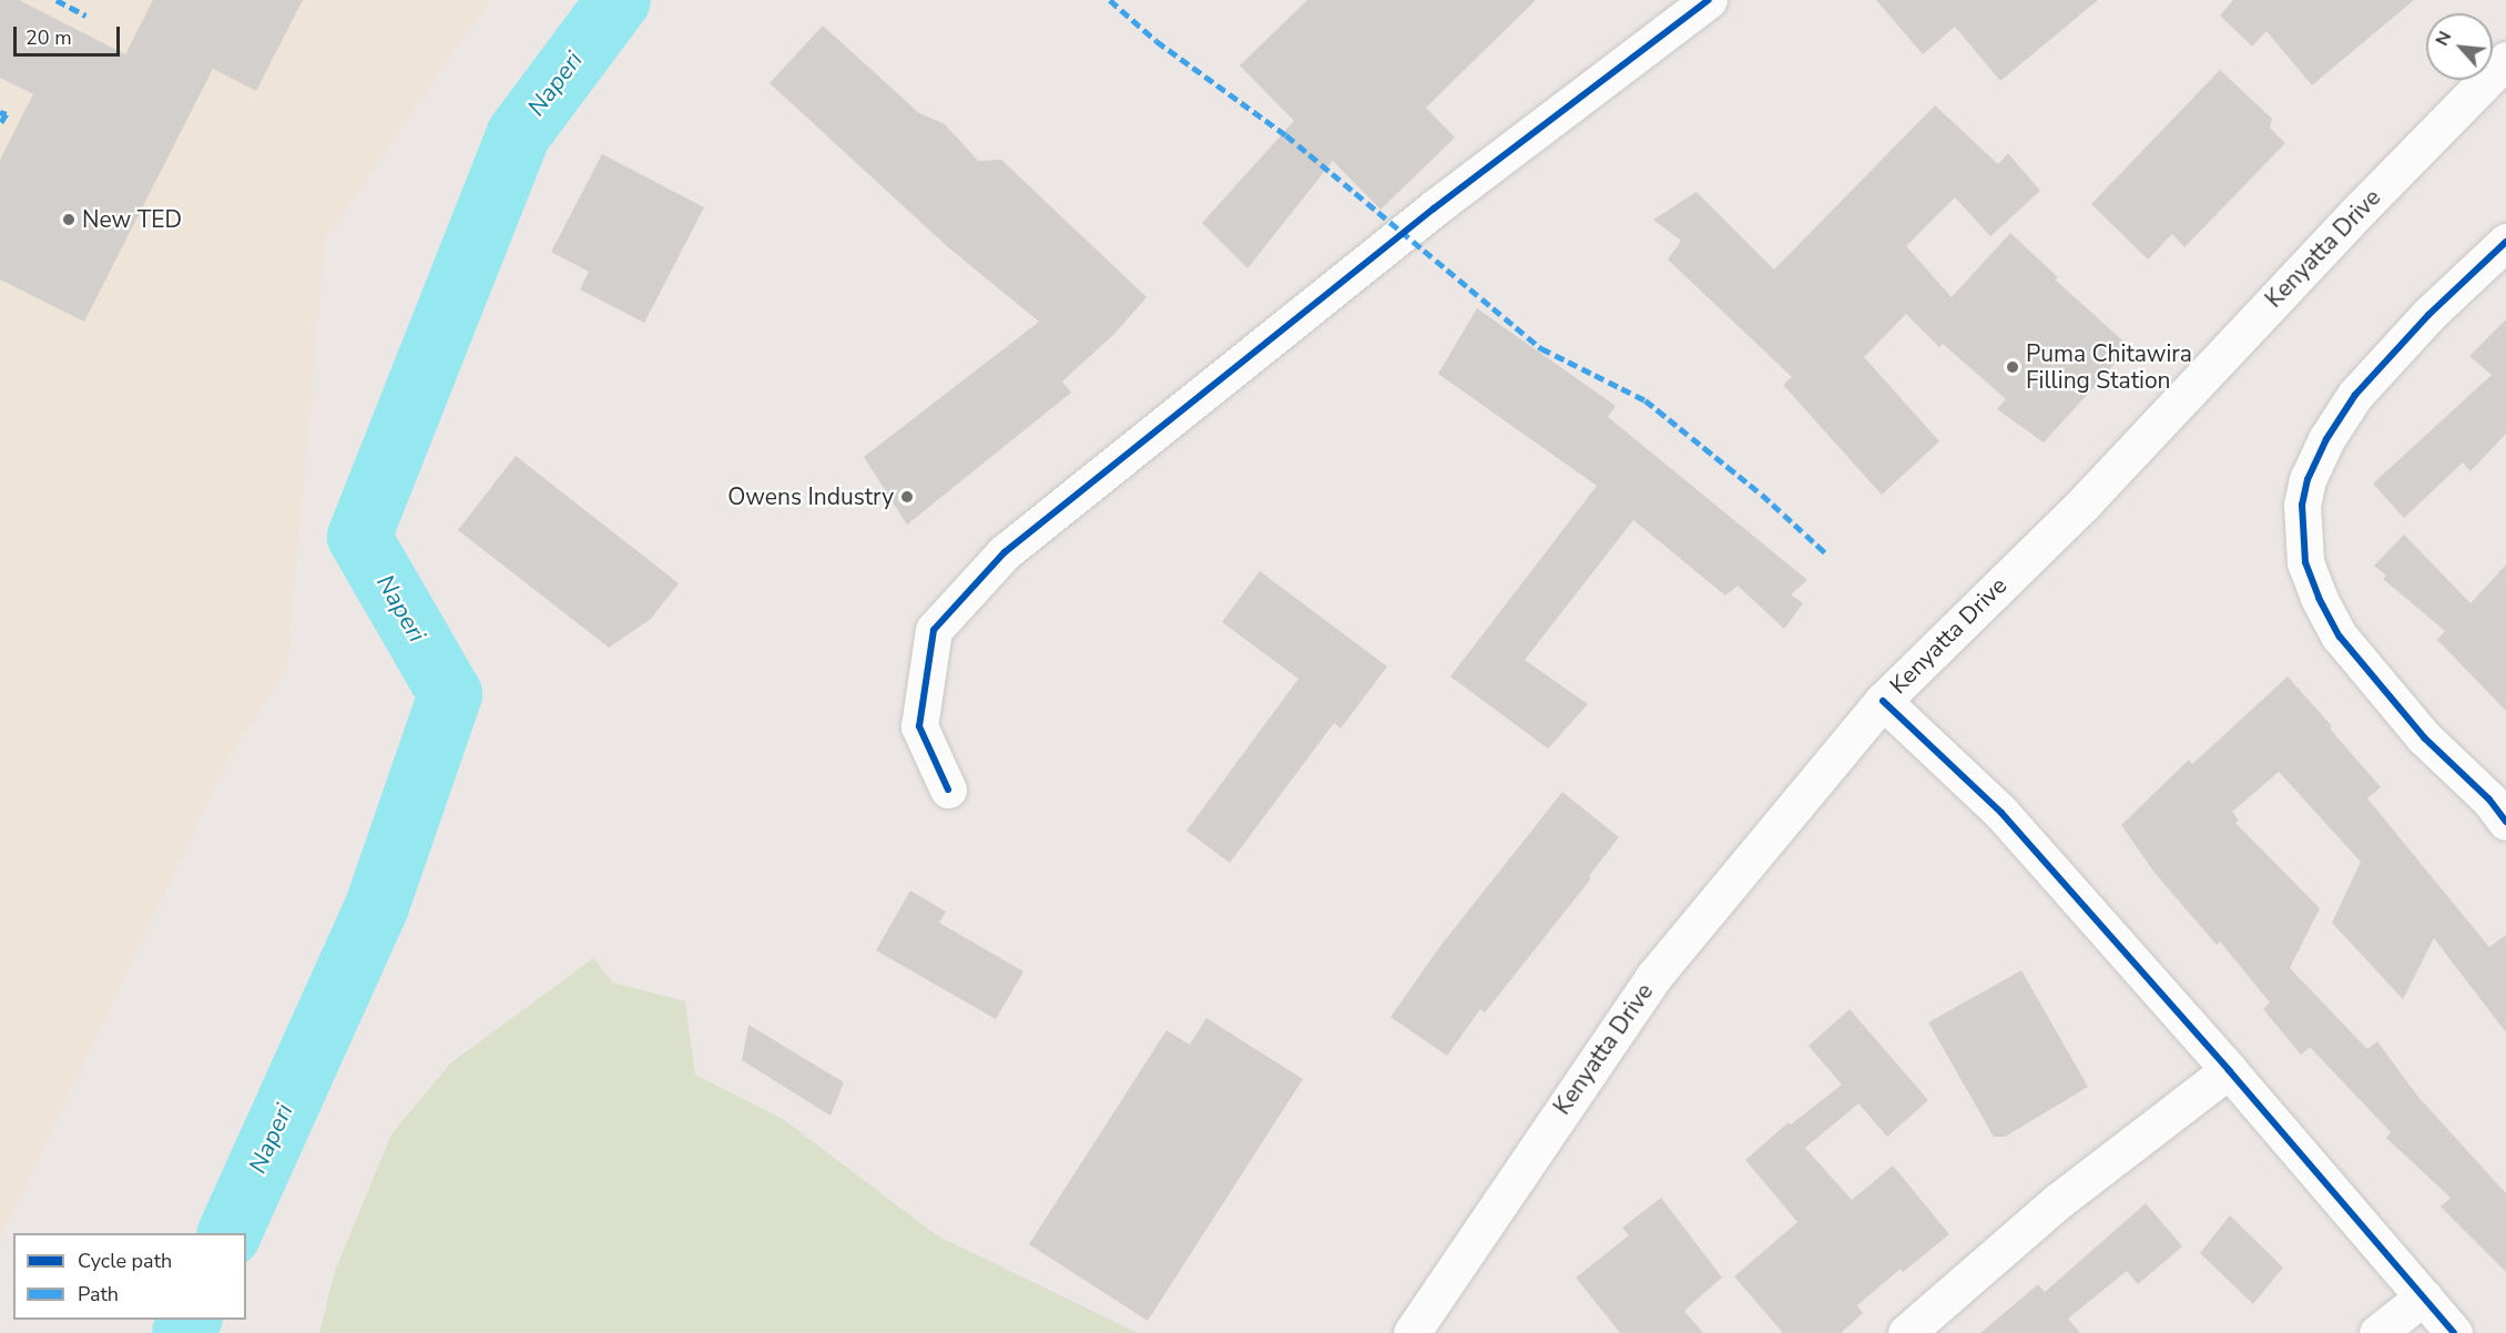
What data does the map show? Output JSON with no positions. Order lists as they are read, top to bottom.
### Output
{
  "streets": {
    "street": ["Kenyatta Drive"]
  },
  "water": ["Naperi"],
  "places": ["New TED", "Puma Chitawira Filling Station", "Owens Industry"],
  "legend": ["Cycle path", "Path"],
  "scale_bar": "20 m",
  "north": "top left"
}
